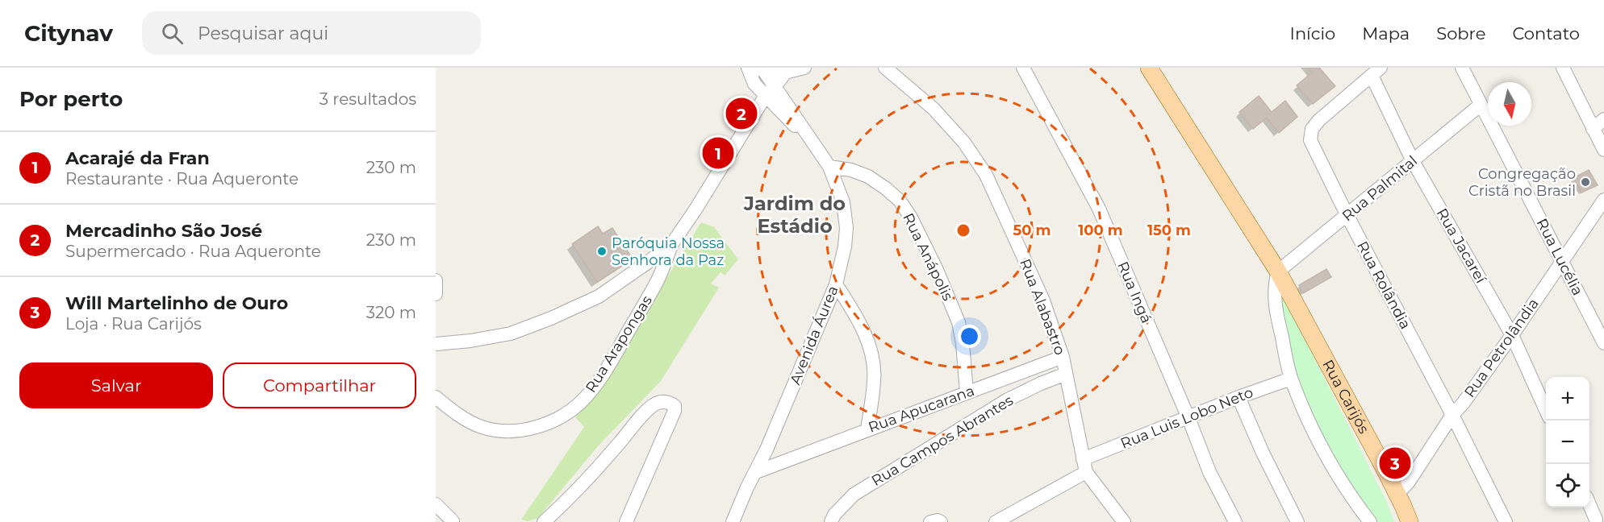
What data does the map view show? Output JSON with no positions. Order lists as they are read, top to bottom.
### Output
{
  "streets": {
    "main road": ["Rua Carijós"],
    "street": [
      "Rua Palmital",
      "Rua Jacareí",
      "Rua Anápolis",
      "Rua Lucélia",
      "Rua Rolândia",
      "Rua Ingá",
      "Rua Alabastro",
      "Avenida Áurea",
      "Rua Arapongas",
      "Rua Petrolândia",
      "Rua Apucarana",
      "Rua Luis Lobo Neto",
      "Rua Campos Abrantes"
    ]
  },
  "crossings": [
    ["Rua Palmital", "Rua Jacareí"],
    ["Rua Palmital", "Rua Lucélia"],
    ["Rua Palmital", "Rua Rolândia"],
    ["Rua Palmital", "Rua Carijós"],
    ["Rua Jacareí", "Rua Rolândia"],
    ["Rua Jacareí", "Rua Petrolândia"],
    ["Rua Anápolis", "Avenida Áurea"],
    ["Rua Anápolis", "Rua Apucarana"],
    ["Rua Lucélia", "Rua Petrolândia"],
    ["Rua Rolândia", "Rua Petrolândia"],
    ["Rua Ingá", "Rua Luis Lobo Neto"],
    ["Rua Alabastro", "Rua Apucarana"],
    ["Rua Alabastro", "Rua Luis Lobo Neto"],
    ["Rua Alabastro", "Rua Campos Abrantes"],
    ["Avenida Áurea", "Rua Apucarana"],
    ["Rua Petrolândia", "Rua Carijós"]
  ],
  "districts": ["Jardim do Estádio"],
  "places": ["Congregação Cristã no Brasil", "Paróquia Nossa Senhora da Paz"],
  "north": "bottom",
  "page": {
    "header": "Citynav",
    "search": "Pesquisar aqui",
    "nav": [
      "Início",
      "Mapa",
      "Sobre",
      "Contato"
    ],
    "heading": ["Por perto", "3 resultados"],
    "pins": ["2", "1", "3"],
    "list": [
      {
        "mark": "1",
        "name": "Acarajé da Fran",
        "note": "Restaurante · Rua Aqueronte",
        "value": "230 m"
      },
      {
        "mark": "2",
        "name": "Mercadinho São José",
        "note": "Supermercado · Rua Aqueronte",
        "value": "230 m"
      },
      {
        "mark": "3",
        "name": "Will Martelinho de Ouro",
        "note": "Loja · Rua Carijós",
        "value": "320 m"
      }
    ],
    "buttons": ["Salvar", "Compartilhar"],
    "map_buttons": ["+", "−"]
  },
  "rings": ["50 m", "100 m", "150 m"]
}
